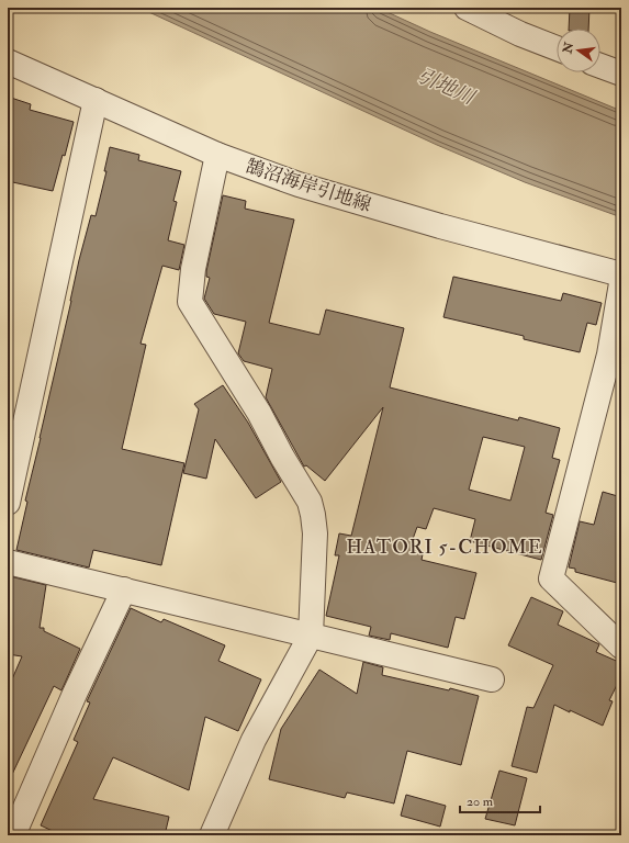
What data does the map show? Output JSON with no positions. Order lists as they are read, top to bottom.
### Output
{
  "streets": {
    "street": ["鵠沼海岸引地線"]
  },
  "districts": ["HATORI 5-CHOME"],
  "water": ["引地川"],
  "scale_bar": "20 m",
  "north": "left"
}
